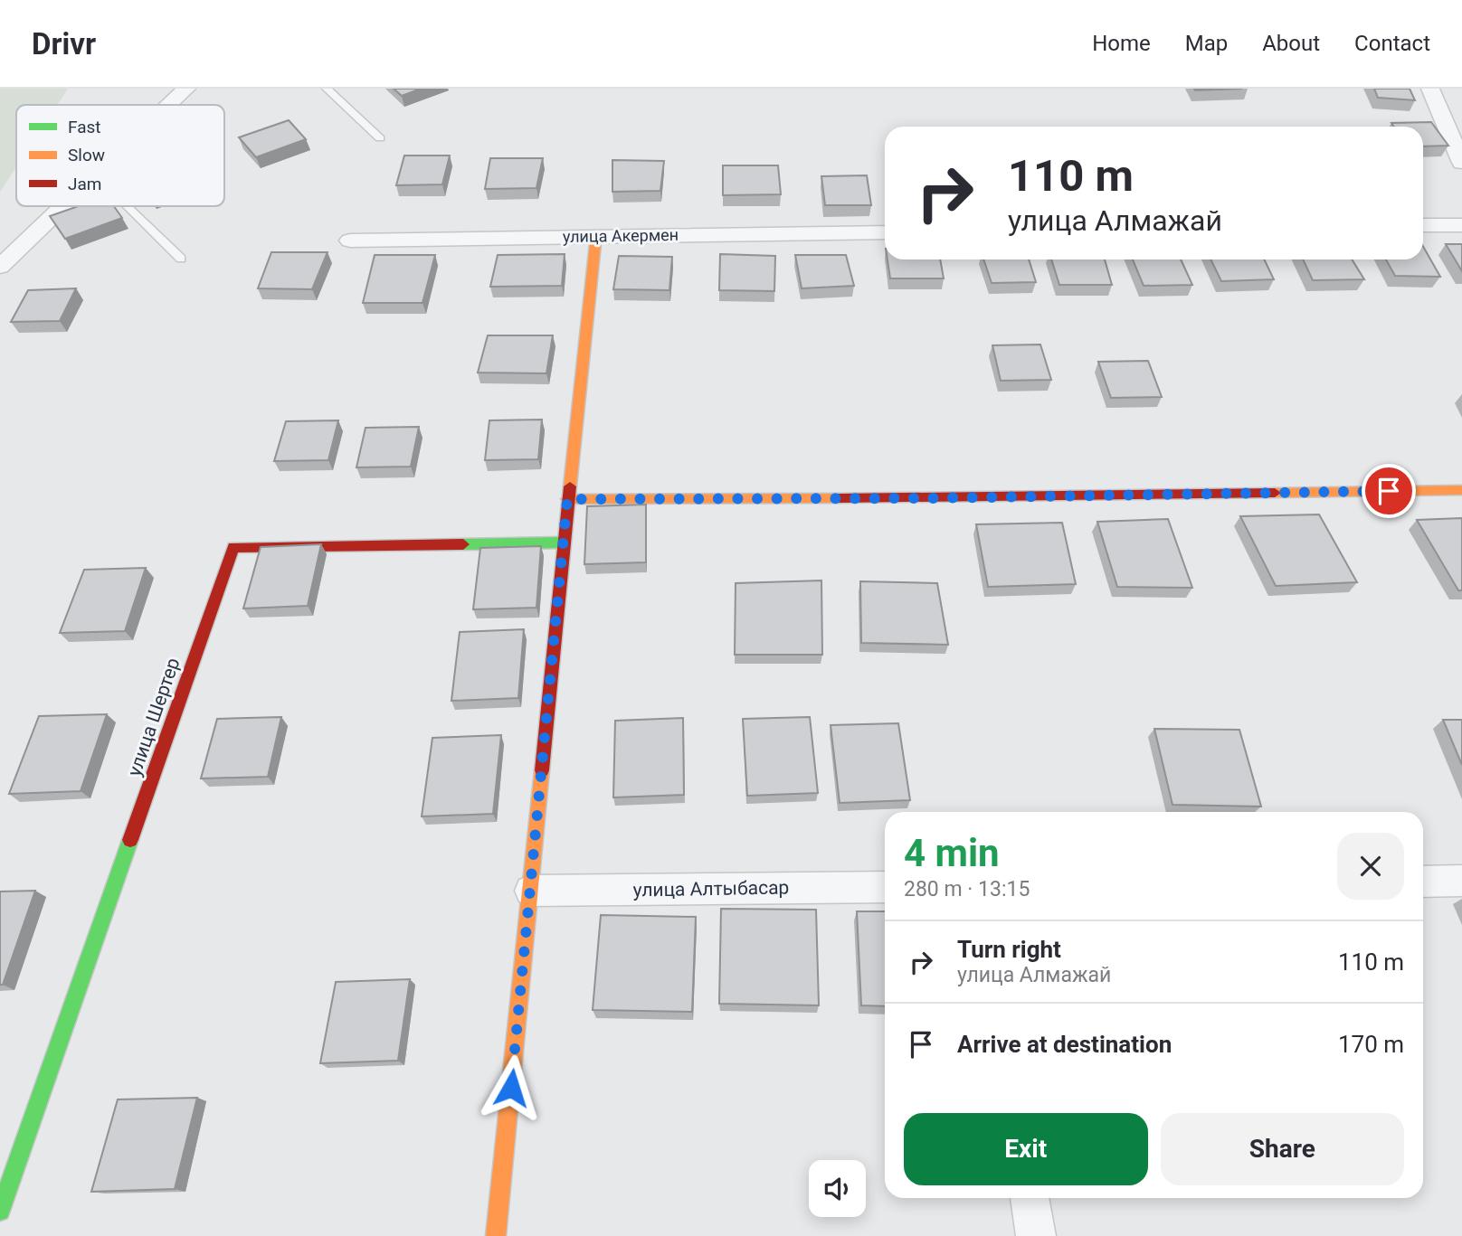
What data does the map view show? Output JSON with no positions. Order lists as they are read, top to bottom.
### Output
{
  "streets": {
    "street": ["улица Акермен", "улица Шертер", "улица Алтыбасар"]
  },
  "legend": ["Fast", "Slow", "Jam"],
  "page": {
    "header": "Drivr",
    "nav": [
      "Home",
      "Map",
      "About",
      "Contact"
    ],
    "turn": ["110 m", "улица Алмажай"],
    "heading": ["4 min", "280 m · 13:15"],
    "list": [
      {
        "name": "Turn right",
        "note": "улица Алмажай",
        "value": "110 m"
      },
      {
        "name": "Arrive at destination",
        "value": "170 m"
      }
    ],
    "buttons": ["Exit", "Share"]
  }
}
